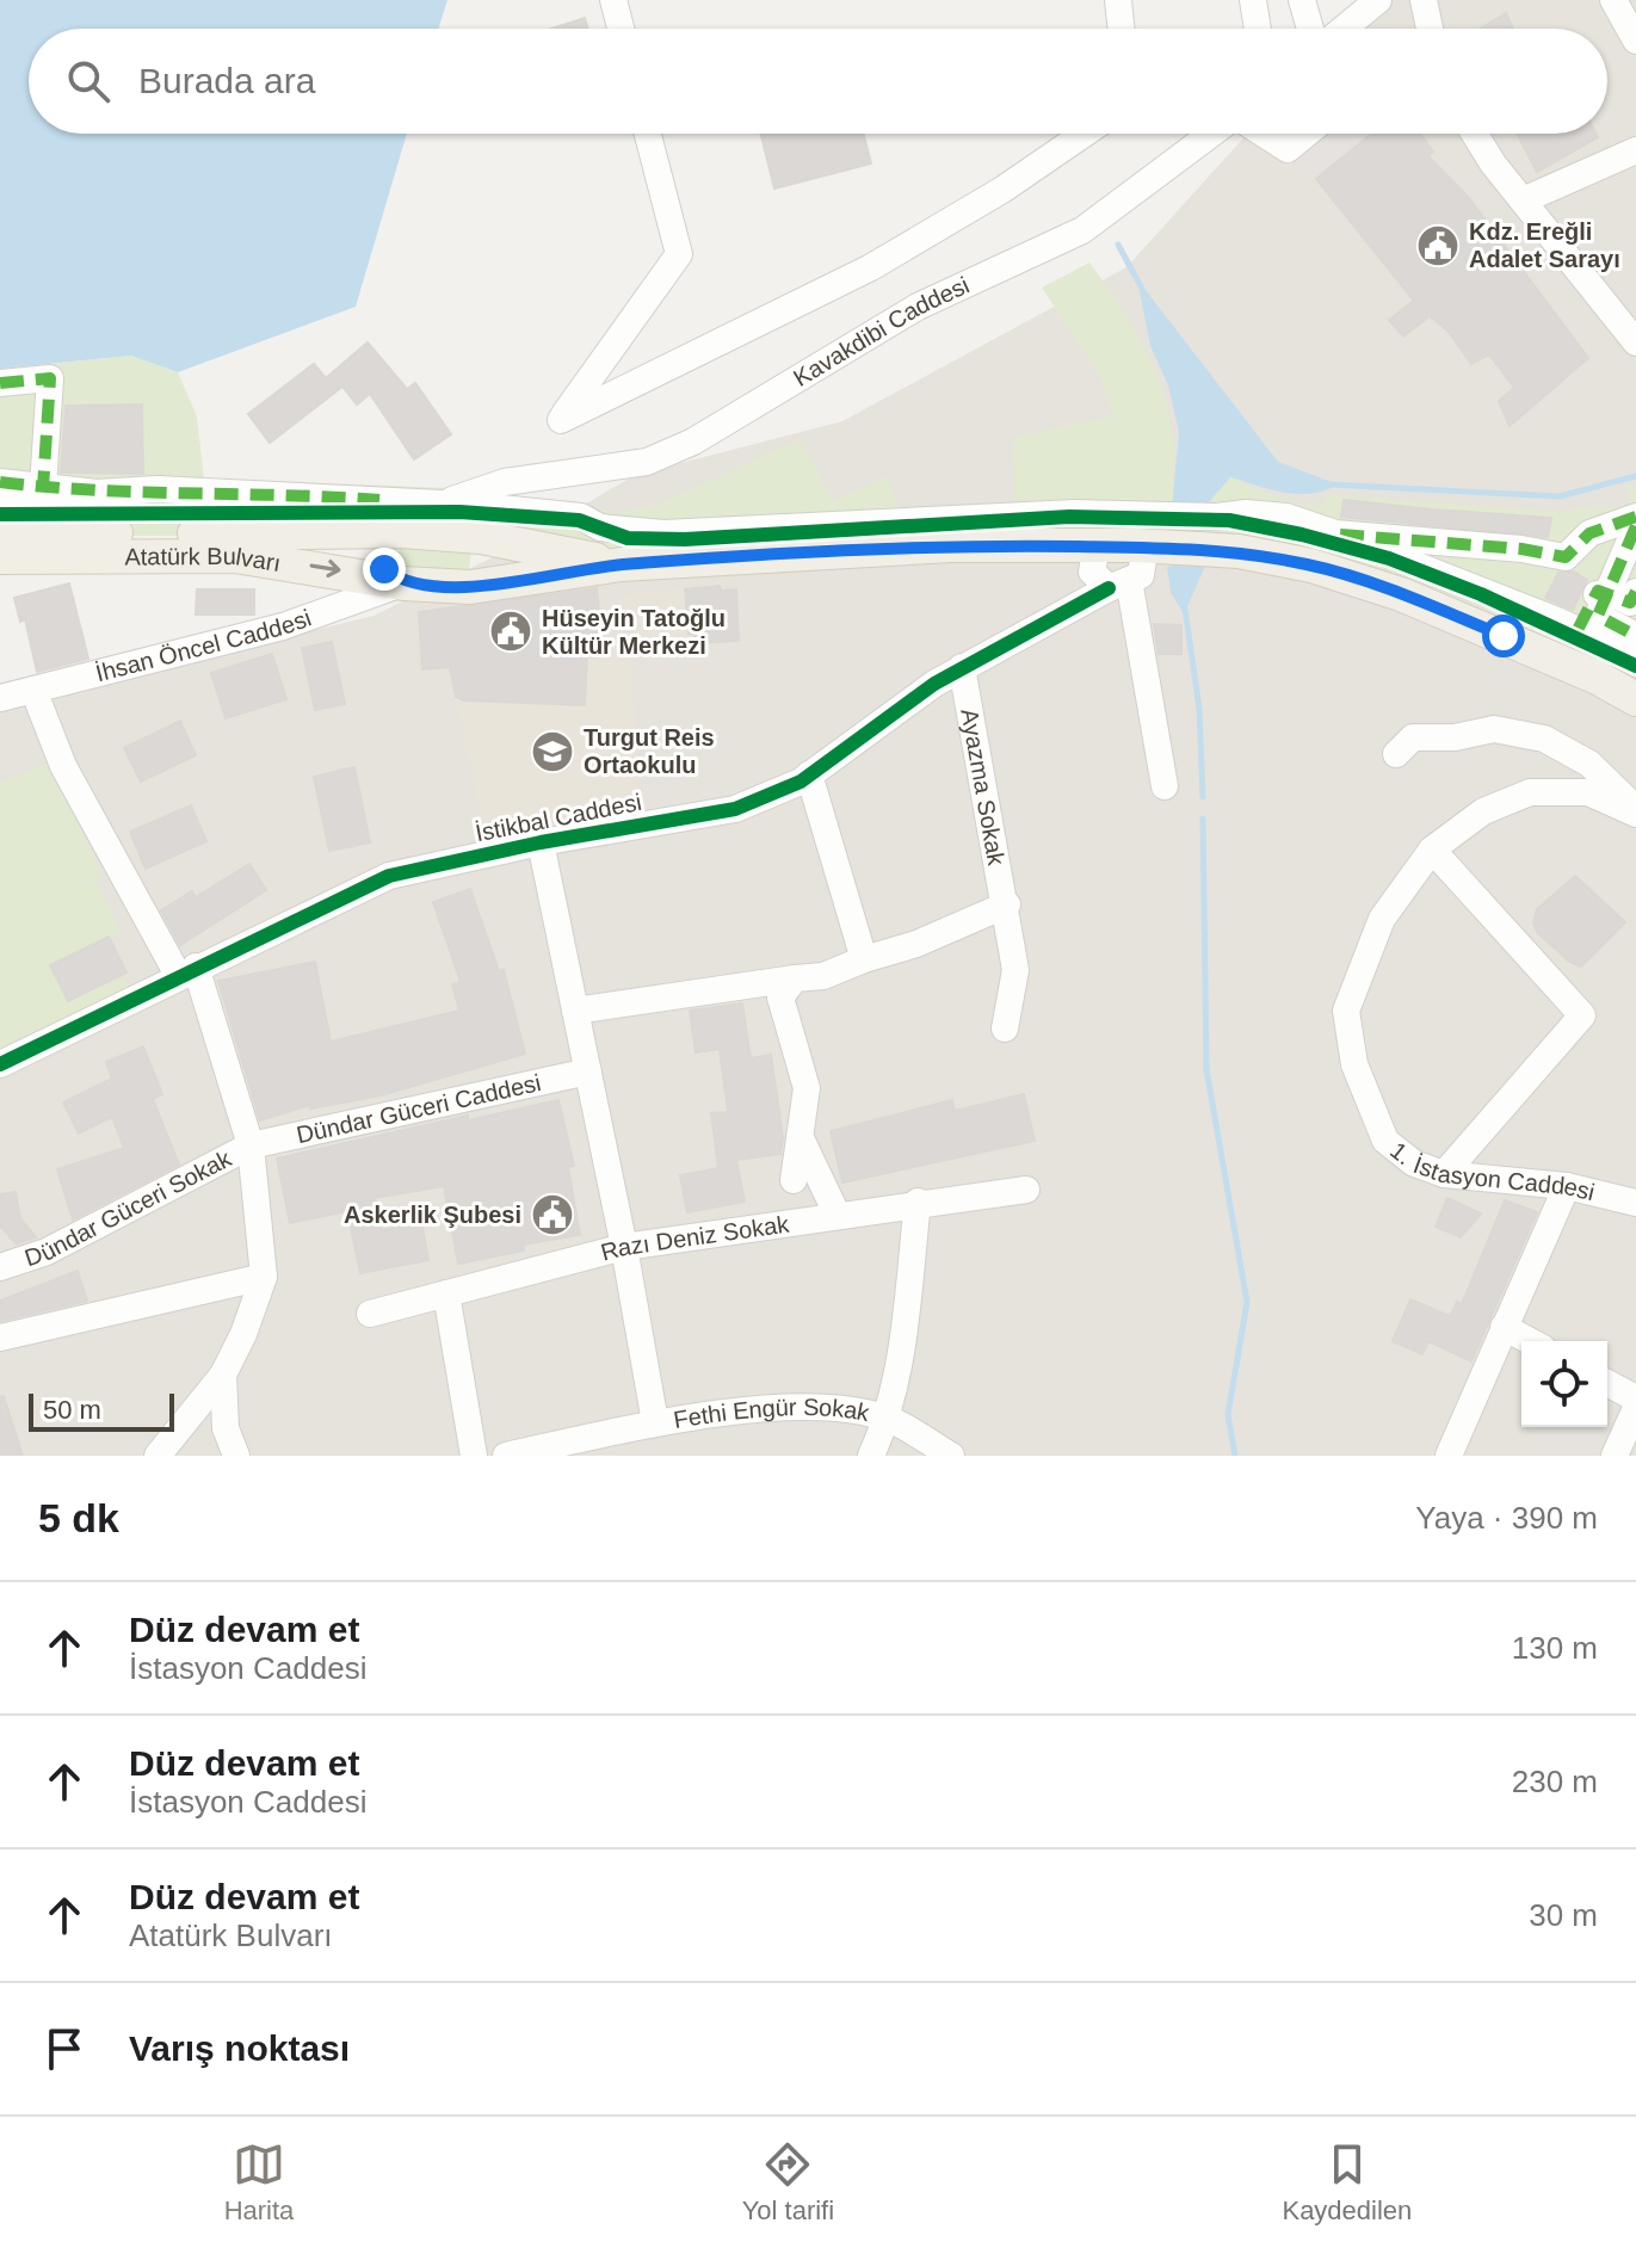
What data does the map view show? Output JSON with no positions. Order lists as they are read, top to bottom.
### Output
{
  "streets": {
    "main road": ["Atatürk Bulvarı"],
    "street": [
      "Kavakdibi Caddesi",
      "İhsan Öncel Caddesi",
      "Ayazma Sokak",
      "İstikbal Caddesi",
      "Dündar Güceri Caddesi",
      "1. İstasyon Caddesi",
      "Dündar Güceri Sokak",
      "Razı Deniz Sokak",
      "Fethi Engür Sokak"
    ]
  },
  "crossings": [
    ["Atatürk Bulvarı", "İhsan Öncel Caddesi"],
    ["Ayazma Sokak", "İstikbal Caddesi"],
    ["Dündar Güceri Caddesi", "Dündar Güceri Sokak"]
  ],
  "places": {
    "public building": ["Kdz. Ereğli Adalet Sarayı", "Hüseyin Tatoğlu Kültür Merkezi", "Askerlik Şubesi"],
    "school or university": ["Turgut Reis Ortaokulu"]
  },
  "scale_bar": "50 m",
  "page": {
    "search": "Burada ara",
    "scale": "50 m",
    "heading": ["5 dk", "Yaya · 390 m"],
    "list": [
      ["Düz devam et", "İstasyon Caddesi", "130 m"],
      ["Düz devam et", "İstasyon Caddesi", "230 m"],
      ["Düz devam et", "Atatürk Bulvarı", "30 m"],
      "Varış noktası"
    ],
    "nav": ["Harita", "Yol tarifi", "Kaydedilen"]
  }
}
